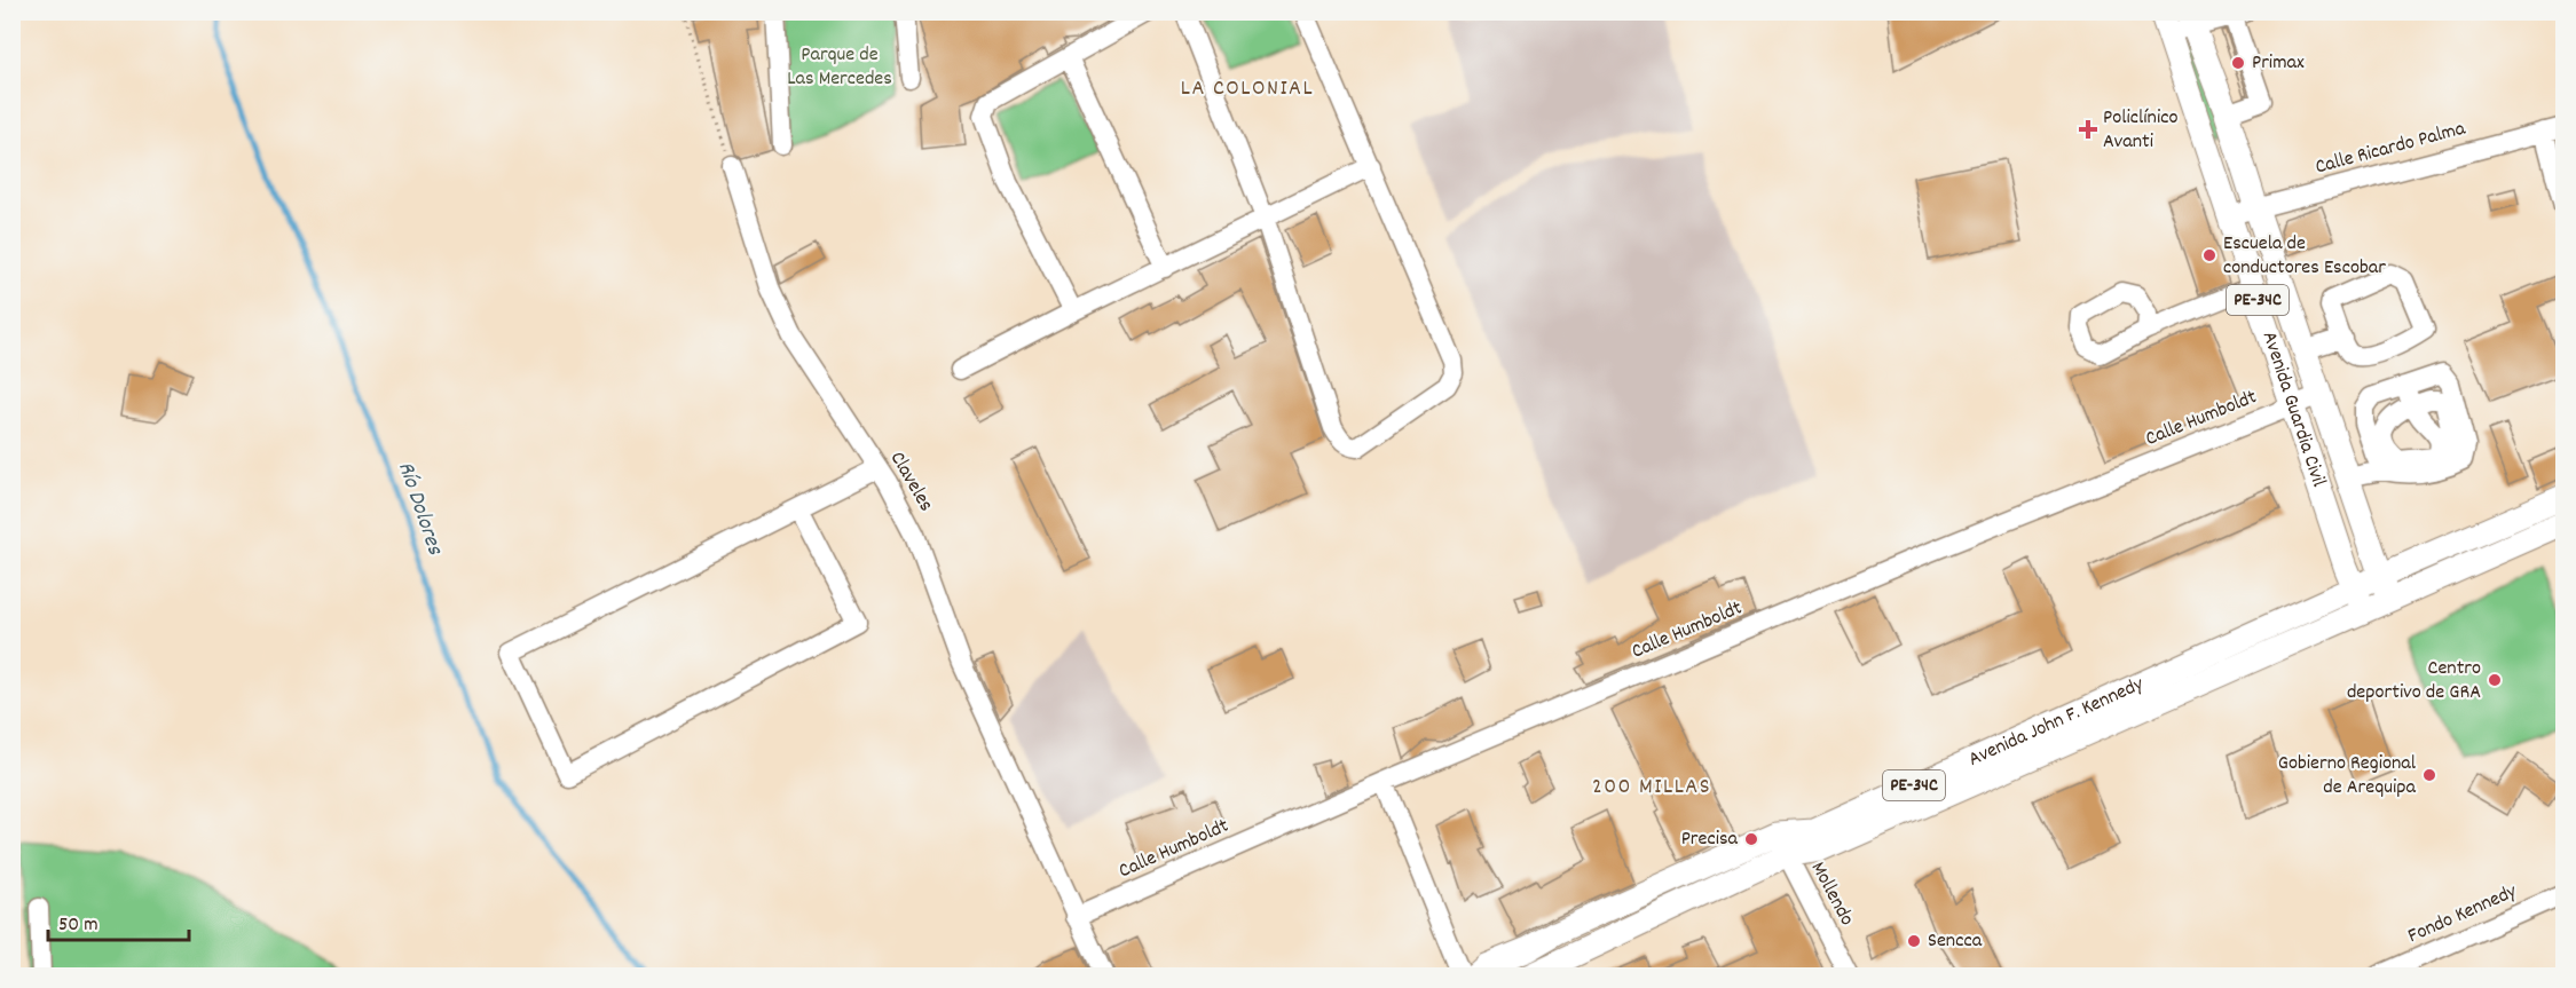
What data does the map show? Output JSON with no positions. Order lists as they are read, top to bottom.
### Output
{
  "streets": {
    "main road": ["PE-34C", "Avenida Guardia Civil", "Avenida John F. Kennedy"],
    "street": [
      "Calle Ricardo Palma",
      "Calle Humboldt",
      "Claveles",
      "Mollendo",
      "Fondo Kennedy"
    ]
  },
  "crossings": [
    ["Calle Ricardo Palma", "Avenida Guardia Civil"],
    ["Avenida Guardia Civil", "Calle Humboldt"],
    ["Avenida Guardia Civil", "Avenida John F. Kennedy"],
    ["Calle Humboldt", "Claveles"],
    ["Avenida John F. Kennedy", "Mollendo"]
  ],
  "districts": ["LA COLONIAL", "200 MILLAS"],
  "water": ["Río Dolores"],
  "parks": ["Parque de Las Mercedes"],
  "places": {
    "other": [
      "Primax",
      "Escuela de conductores Escobar",
      "Centro deportivo de GRA",
      "Gobierno Regional de Arequipa",
      "Precisa",
      "Sencca"
    ],
    "health": ["Policlínico Avanti"]
  },
  "scale_bar": "50 m"
}
